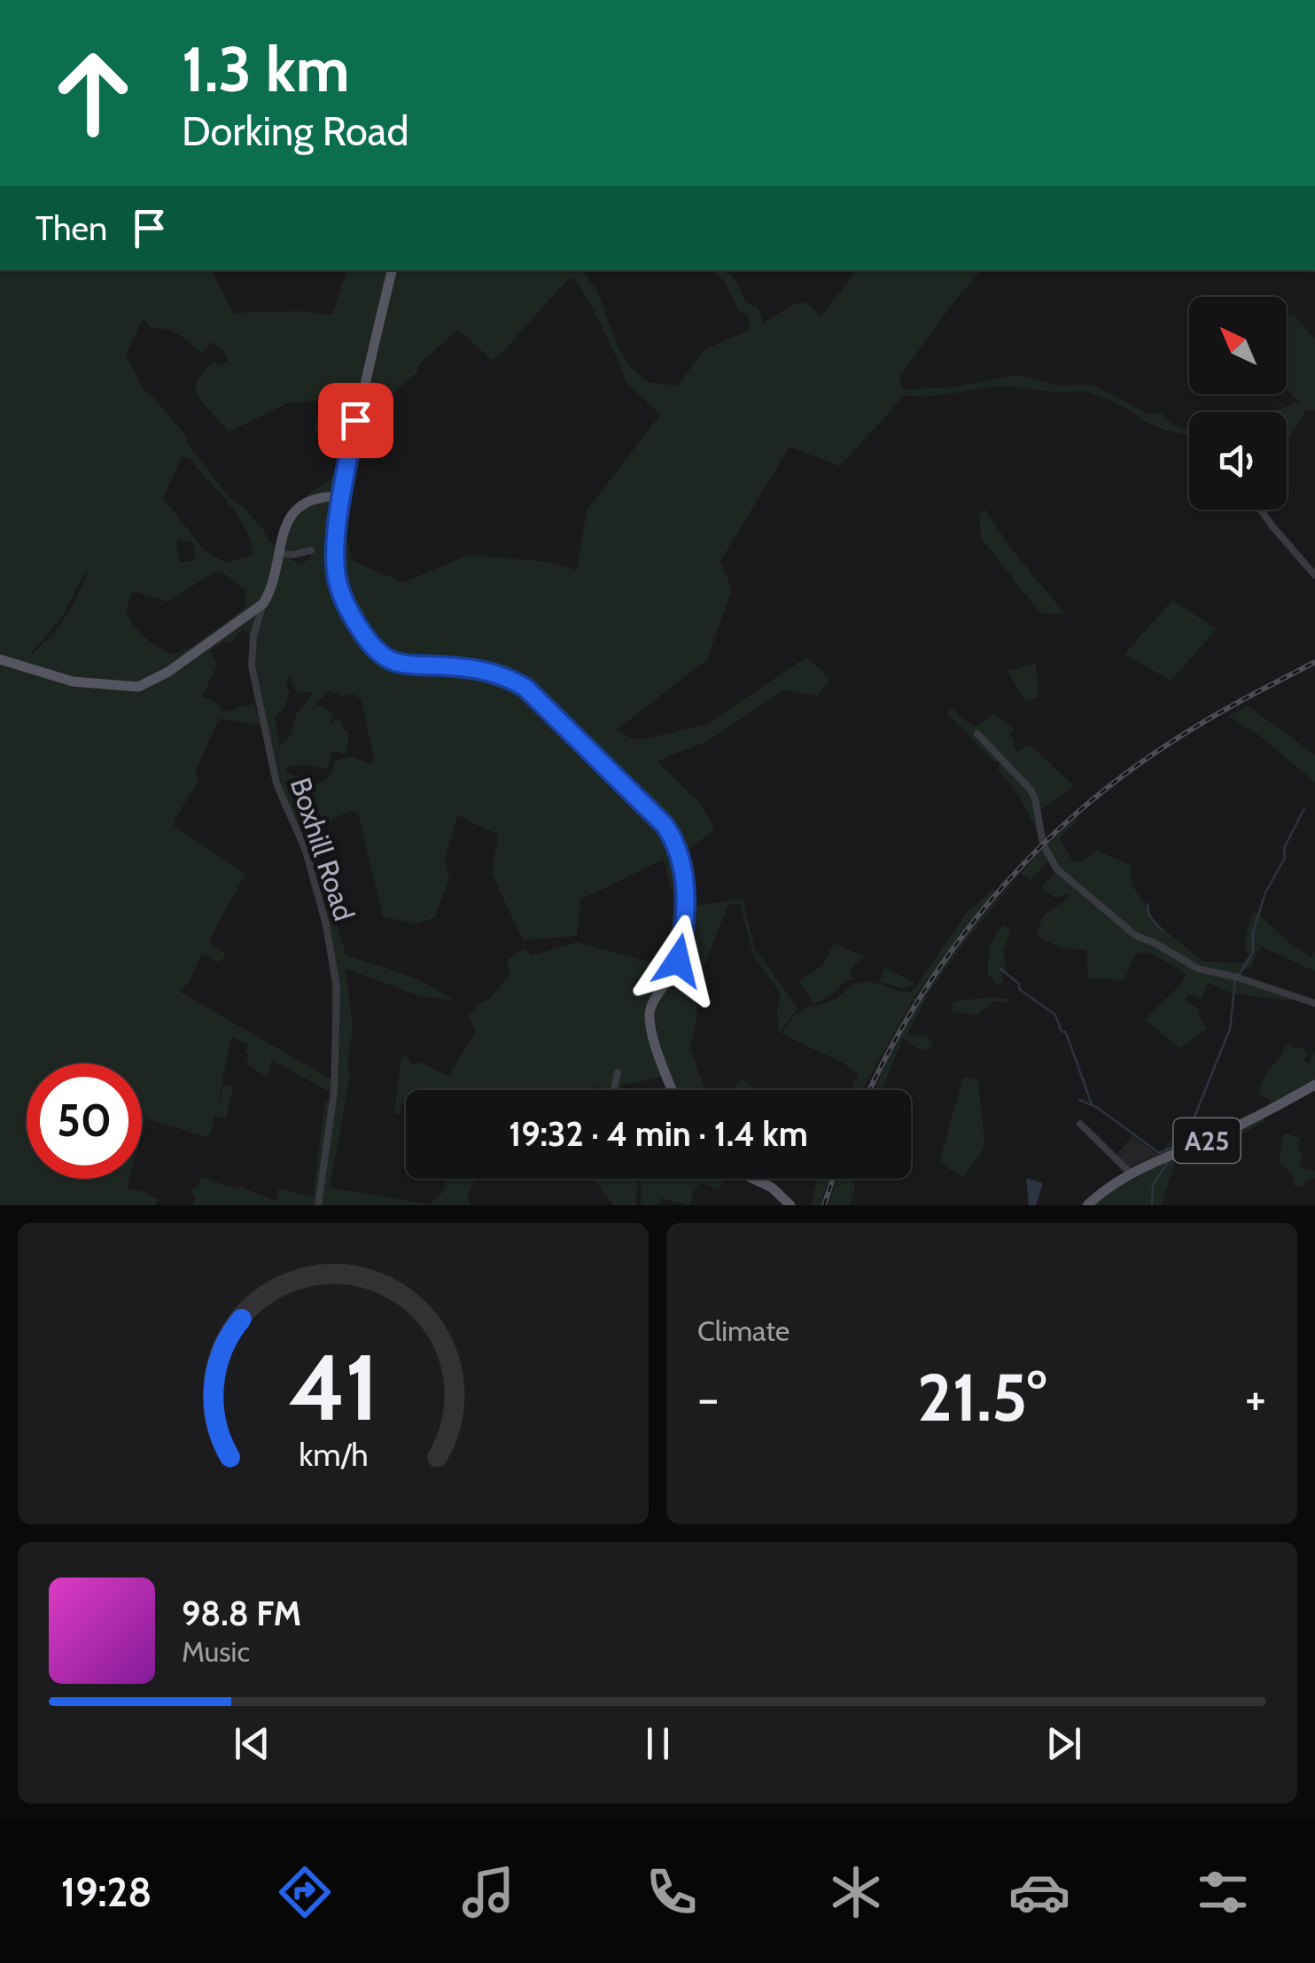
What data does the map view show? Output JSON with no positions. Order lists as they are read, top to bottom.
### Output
{
  "streets": {
    "main road": ["A25"],
    "street": ["Boxhill Road"]
  },
  "north": "top left",
  "page": {
    "turn": ["1.3 km", "Dorking Road"],
    "then": "Then",
    "limit": "50",
    "trip": "19:32 · 4 min · 1.4 km",
    "tile": "Climate",
    "heat": ["−", "21.5°", "+"],
    "song": ["98.8 FM", "Music"],
    "tabs": "19:28",
    "gauge": ["41", "km/h"]
  }
}
